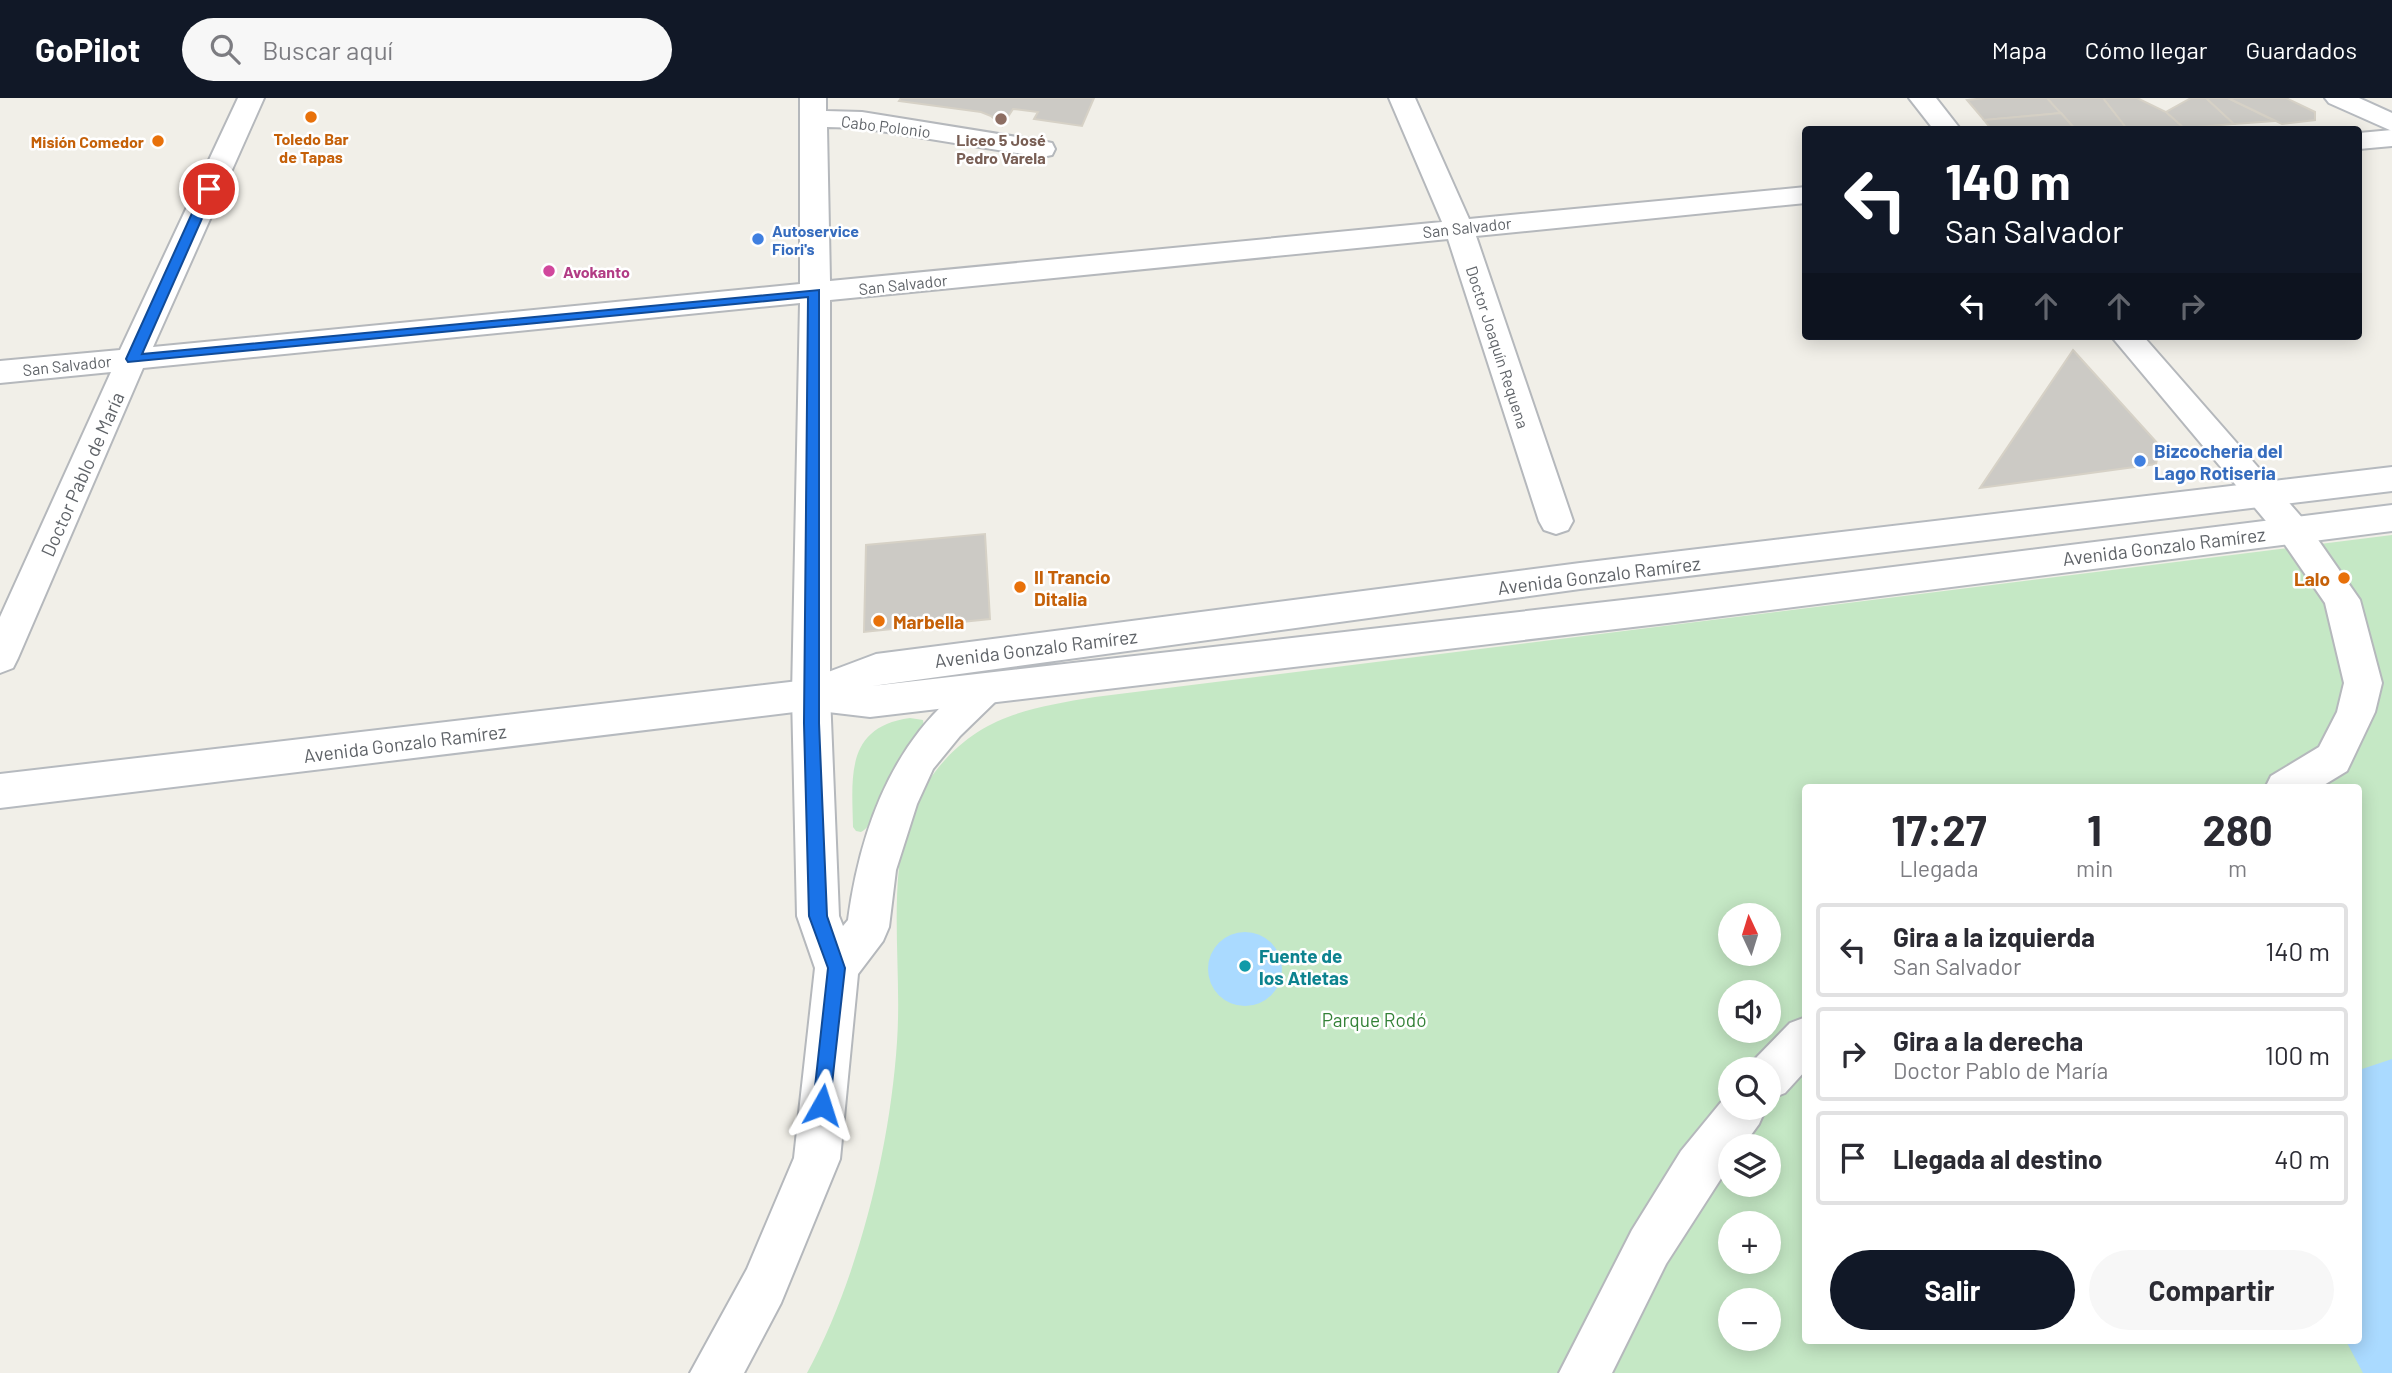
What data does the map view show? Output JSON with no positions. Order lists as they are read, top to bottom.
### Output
{
  "streets": {
    "street": [
      "Cabo Polonio",
      "San Salvador",
      "Doctor Joaquín Requena",
      "Doctor Pablo de María",
      "Avenida Gonzalo Ramírez"
    ]
  },
  "crossings": [
    ["San Salvador", "Doctor Joaquín Requena"],
    ["San Salvador", "Doctor Pablo de María"]
  ],
  "parks": ["Parque Rodó"],
  "places": [
    "Toledo Bar de Tapas",
    "Liceo 5 José Pedro Varela",
    "Misión Comedor",
    "Autoservice Fiori's",
    "Avokanto",
    "Bizcocheria del Lago Rotiseria",
    "Lalo",
    "Il Trancio Ditalia",
    "Marbella",
    "Fuente de los Atletas"
  ],
  "north": "top",
  "page": {
    "header": "GoPilot",
    "search": "Buscar aquí",
    "nav": ["Mapa", "Cómo llegar", "Guardados"],
    "turn": ["140 m", "San Salvador"],
    "eta": [
      "17:27",
      "Llegada",
      "1",
      "min",
      "280",
      "m"
    ],
    "map_buttons": ["+", "−"],
    "list": [
      {
        "name": "Gira a la izquierda",
        "note": "San Salvador",
        "value": "140 m"
      },
      {
        "name": "Gira a la derecha",
        "note": "Doctor Pablo de María",
        "value": "100 m"
      },
      {
        "name": "Llegada al destino",
        "value": "40 m"
      }
    ],
    "buttons": ["Salir", "Compartir"]
  }
}
